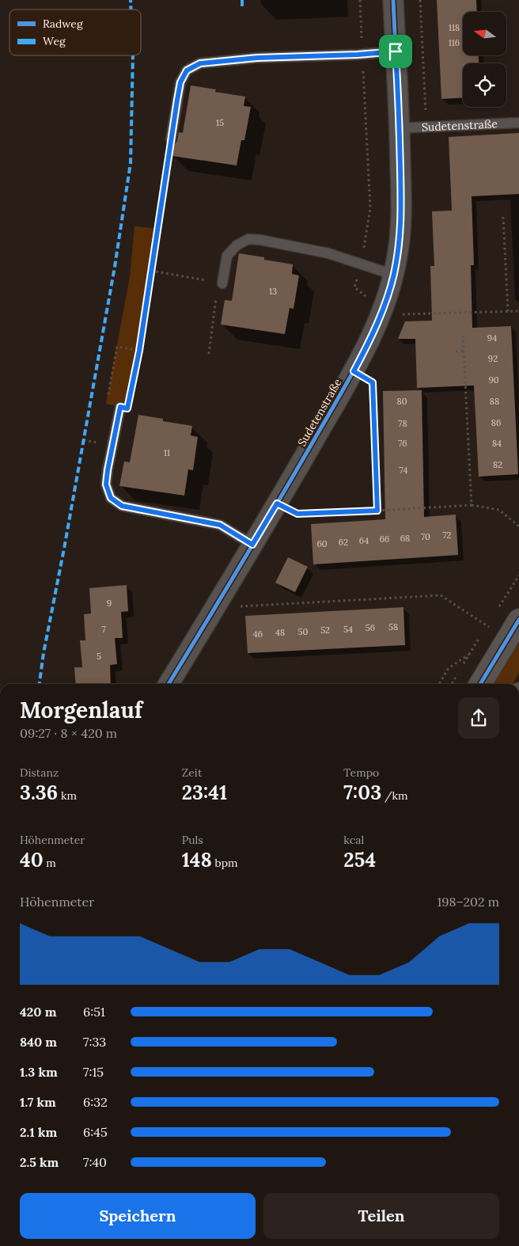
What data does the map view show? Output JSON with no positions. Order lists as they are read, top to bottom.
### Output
{
  "streets": {
    "street": ["Sudetenstraße"]
  },
  "house_numbers": [
    "118",
    "116",
    "15",
    "13",
    "94",
    "92",
    "90",
    "80",
    "88",
    "86",
    "78",
    "76",
    "84",
    "11",
    "82",
    "74",
    "72",
    "70",
    "68",
    "66",
    "64",
    "62",
    "60",
    "9",
    "58",
    "56",
    "7",
    "54",
    "52",
    "50",
    "48",
    "46",
    "5"
  ],
  "legend": ["Radweg", "Weg"],
  "north": "left",
  "page": {
    "heading": ["Morgenlauf", "09:27 · 8 × 420 m"],
    "stats": [
      ["Distanz", "3.36 km"],
      ["Zeit", "23:41"],
      ["Tempo", "7:03 /km"],
      ["Höhenmeter", "40 m"],
      ["Puls", "148 bpm"],
      ["kcal", "254"]
    ],
    "chart": ["Höhenmeter", "198–202 m"],
    "list": [
      {
        "name": "420 m",
        "note": "6:51"
      },
      {
        "name": "840 m",
        "note": "7:33"
      },
      {
        "name": "1.3 km",
        "note": "7:15"
      },
      {
        "name": "1.7 km",
        "note": "6:32"
      },
      {
        "name": "2.1 km",
        "note": "6:45"
      },
      {
        "name": "2.5 km",
        "note": "7:40"
      }
    ],
    "buttons": ["Speichern", "Teilen"]
  }
}
